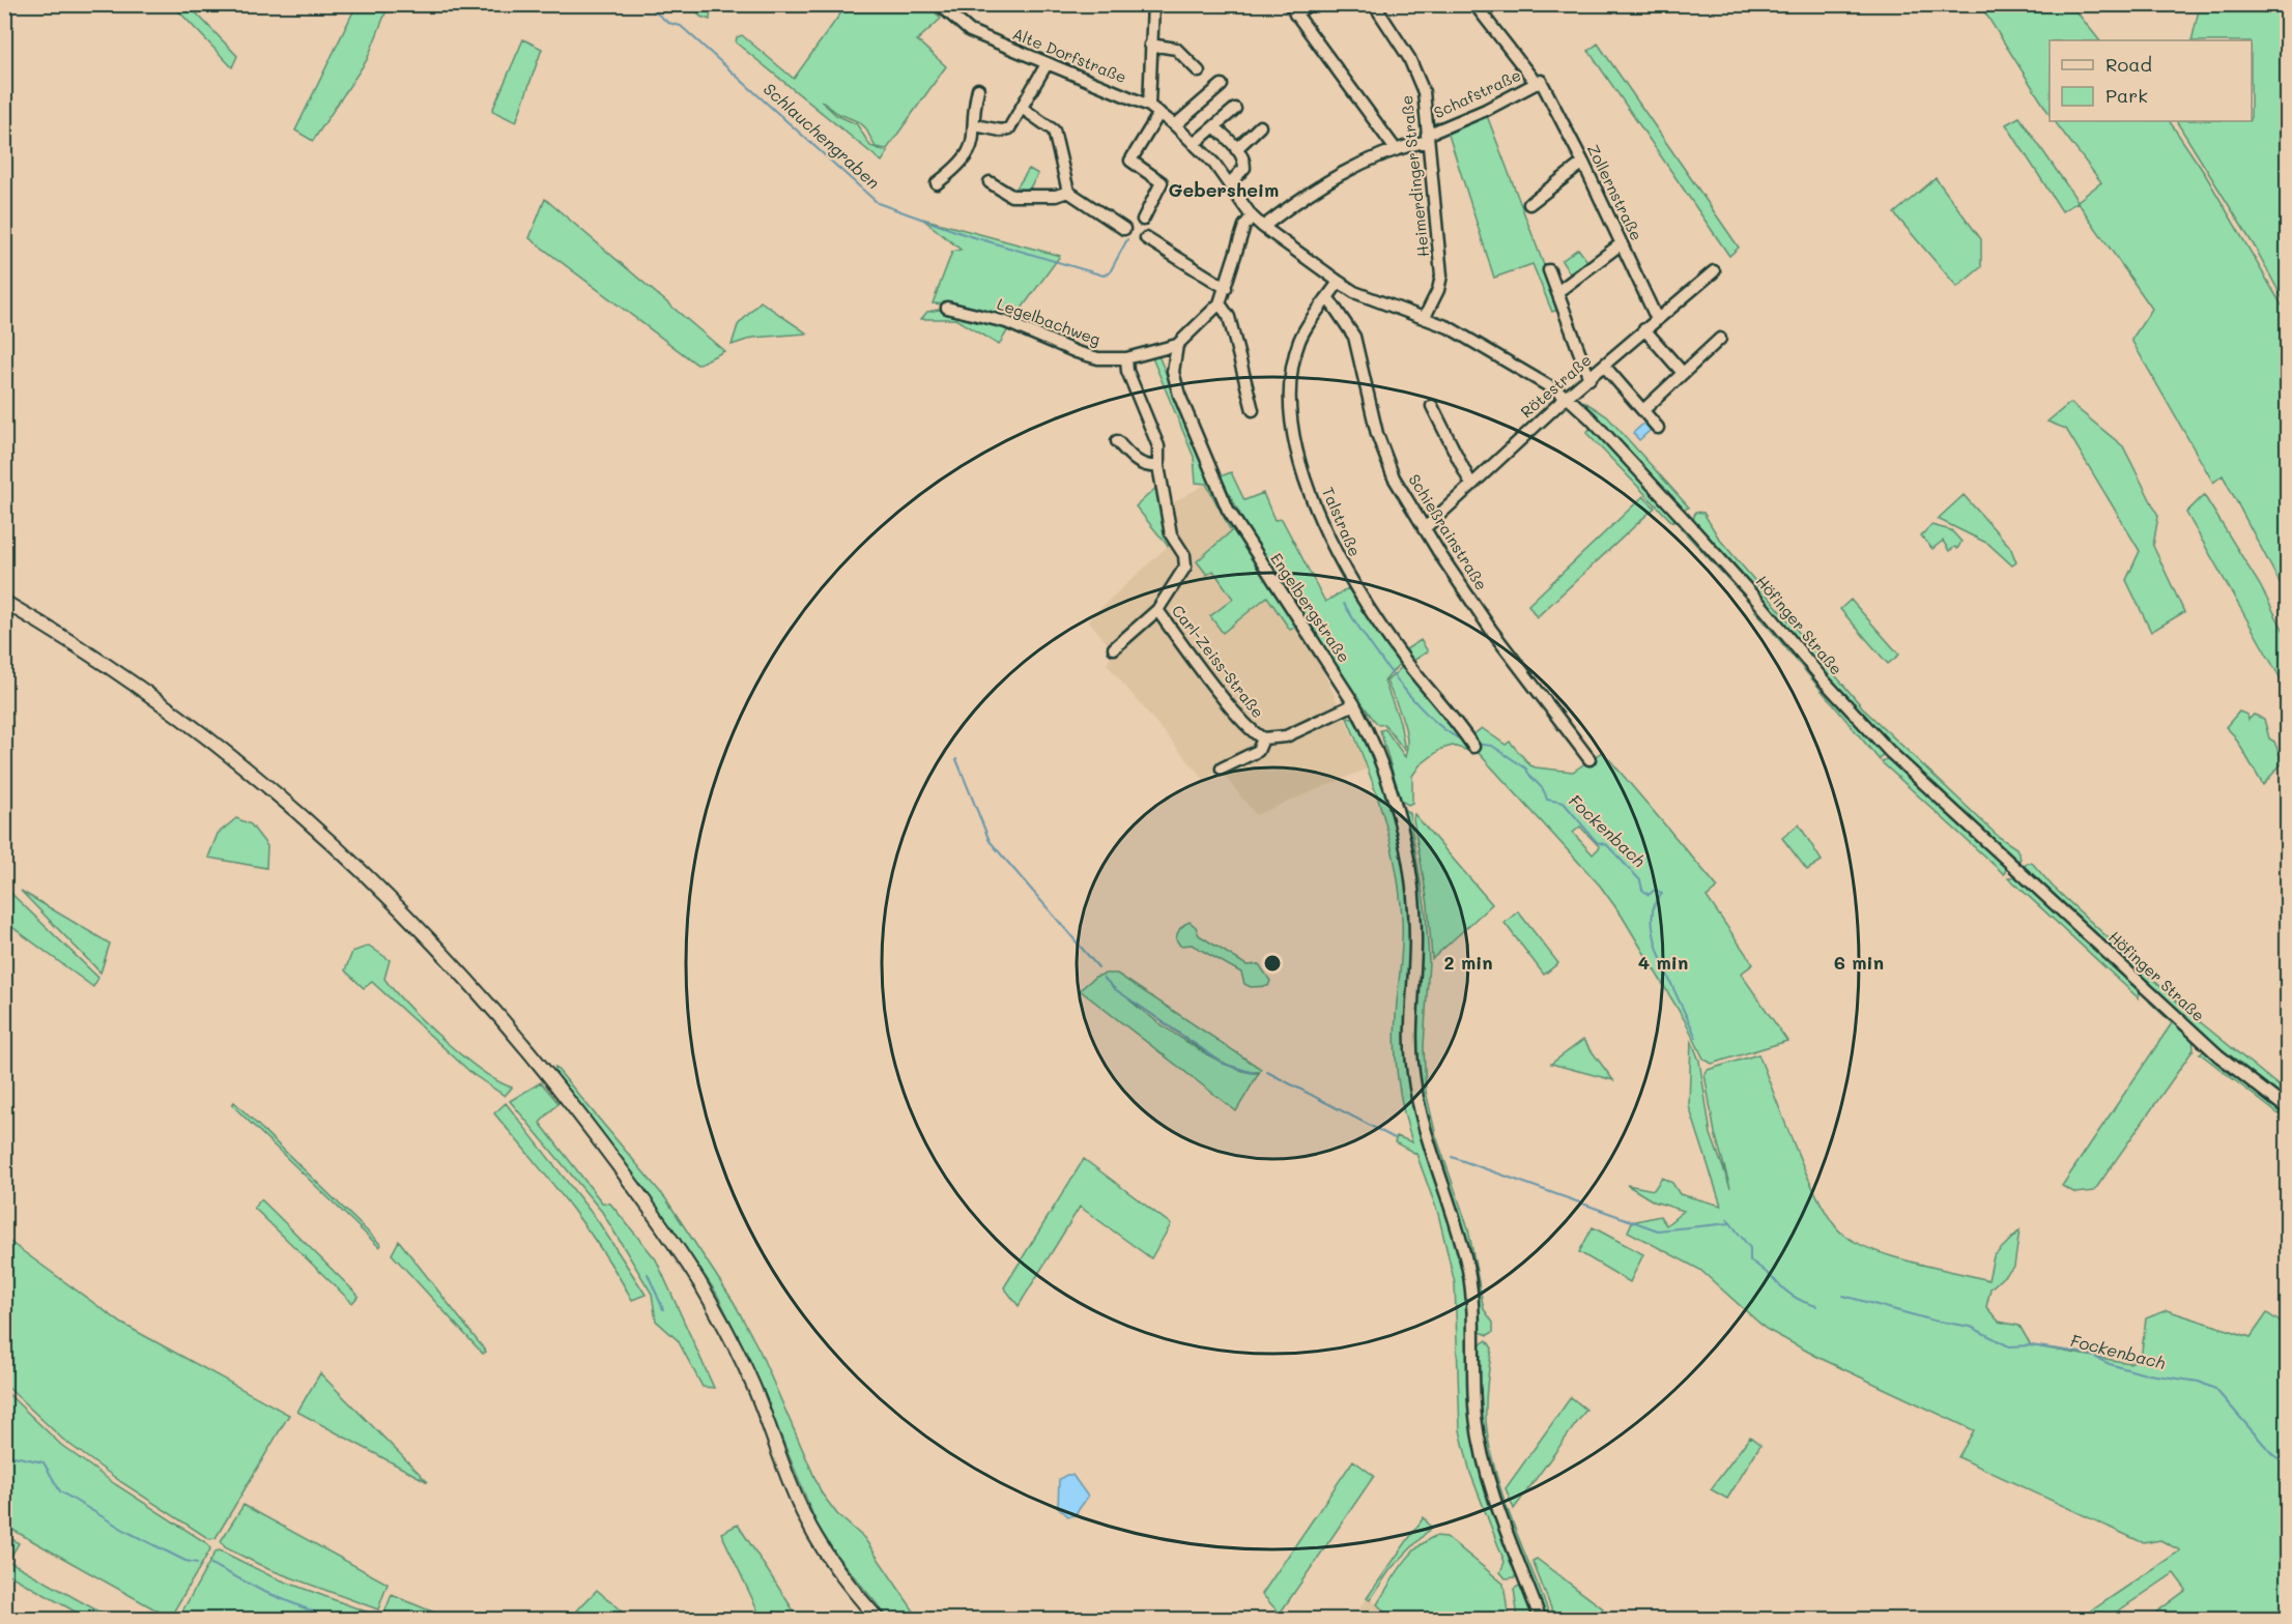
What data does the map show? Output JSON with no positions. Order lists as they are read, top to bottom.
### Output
{
  "streets": {
    "street": [
      "Alte Dorfstraße",
      "Schafstraße",
      "Heimerdinger Straße",
      "Zollernstraße",
      "Legelbachweg",
      "Rötestraße",
      "Talstraße",
      "Schießrainstraße",
      "Engelbergstraße",
      "Höfinger Straße",
      "Carl-Zeiss-Straße"
    ]
  },
  "crossings": [
    ["Alte Dorfstraße", "Höfinger Straße"],
    ["Schafstraße", "Heimerdinger Straße"],
    ["Schafstraße", "Zollernstraße"],
    ["Schafstraße", "Höfinger Straße"],
    ["Heimerdinger Straße", "Höfinger Straße"],
    ["Zollernstraße", "Rötestraße"],
    ["Legelbachweg", "Engelbergstraße"],
    ["Rötestraße", "Schießrainstraße"],
    ["Rötestraße", "Höfinger Straße"],
    ["Talstraße", "Schießrainstraße"],
    ["Talstraße", "Höfinger Straße"],
    ["Engelbergstraße", "Carl-Zeiss-Straße"]
  ],
  "districts": ["Gebersheim"],
  "water": ["Schlauchengraben", "Fockenbach"],
  "legend": ["Road", "Park"],
  "rings": ["2 min", "4 min", "6 min"]
}
